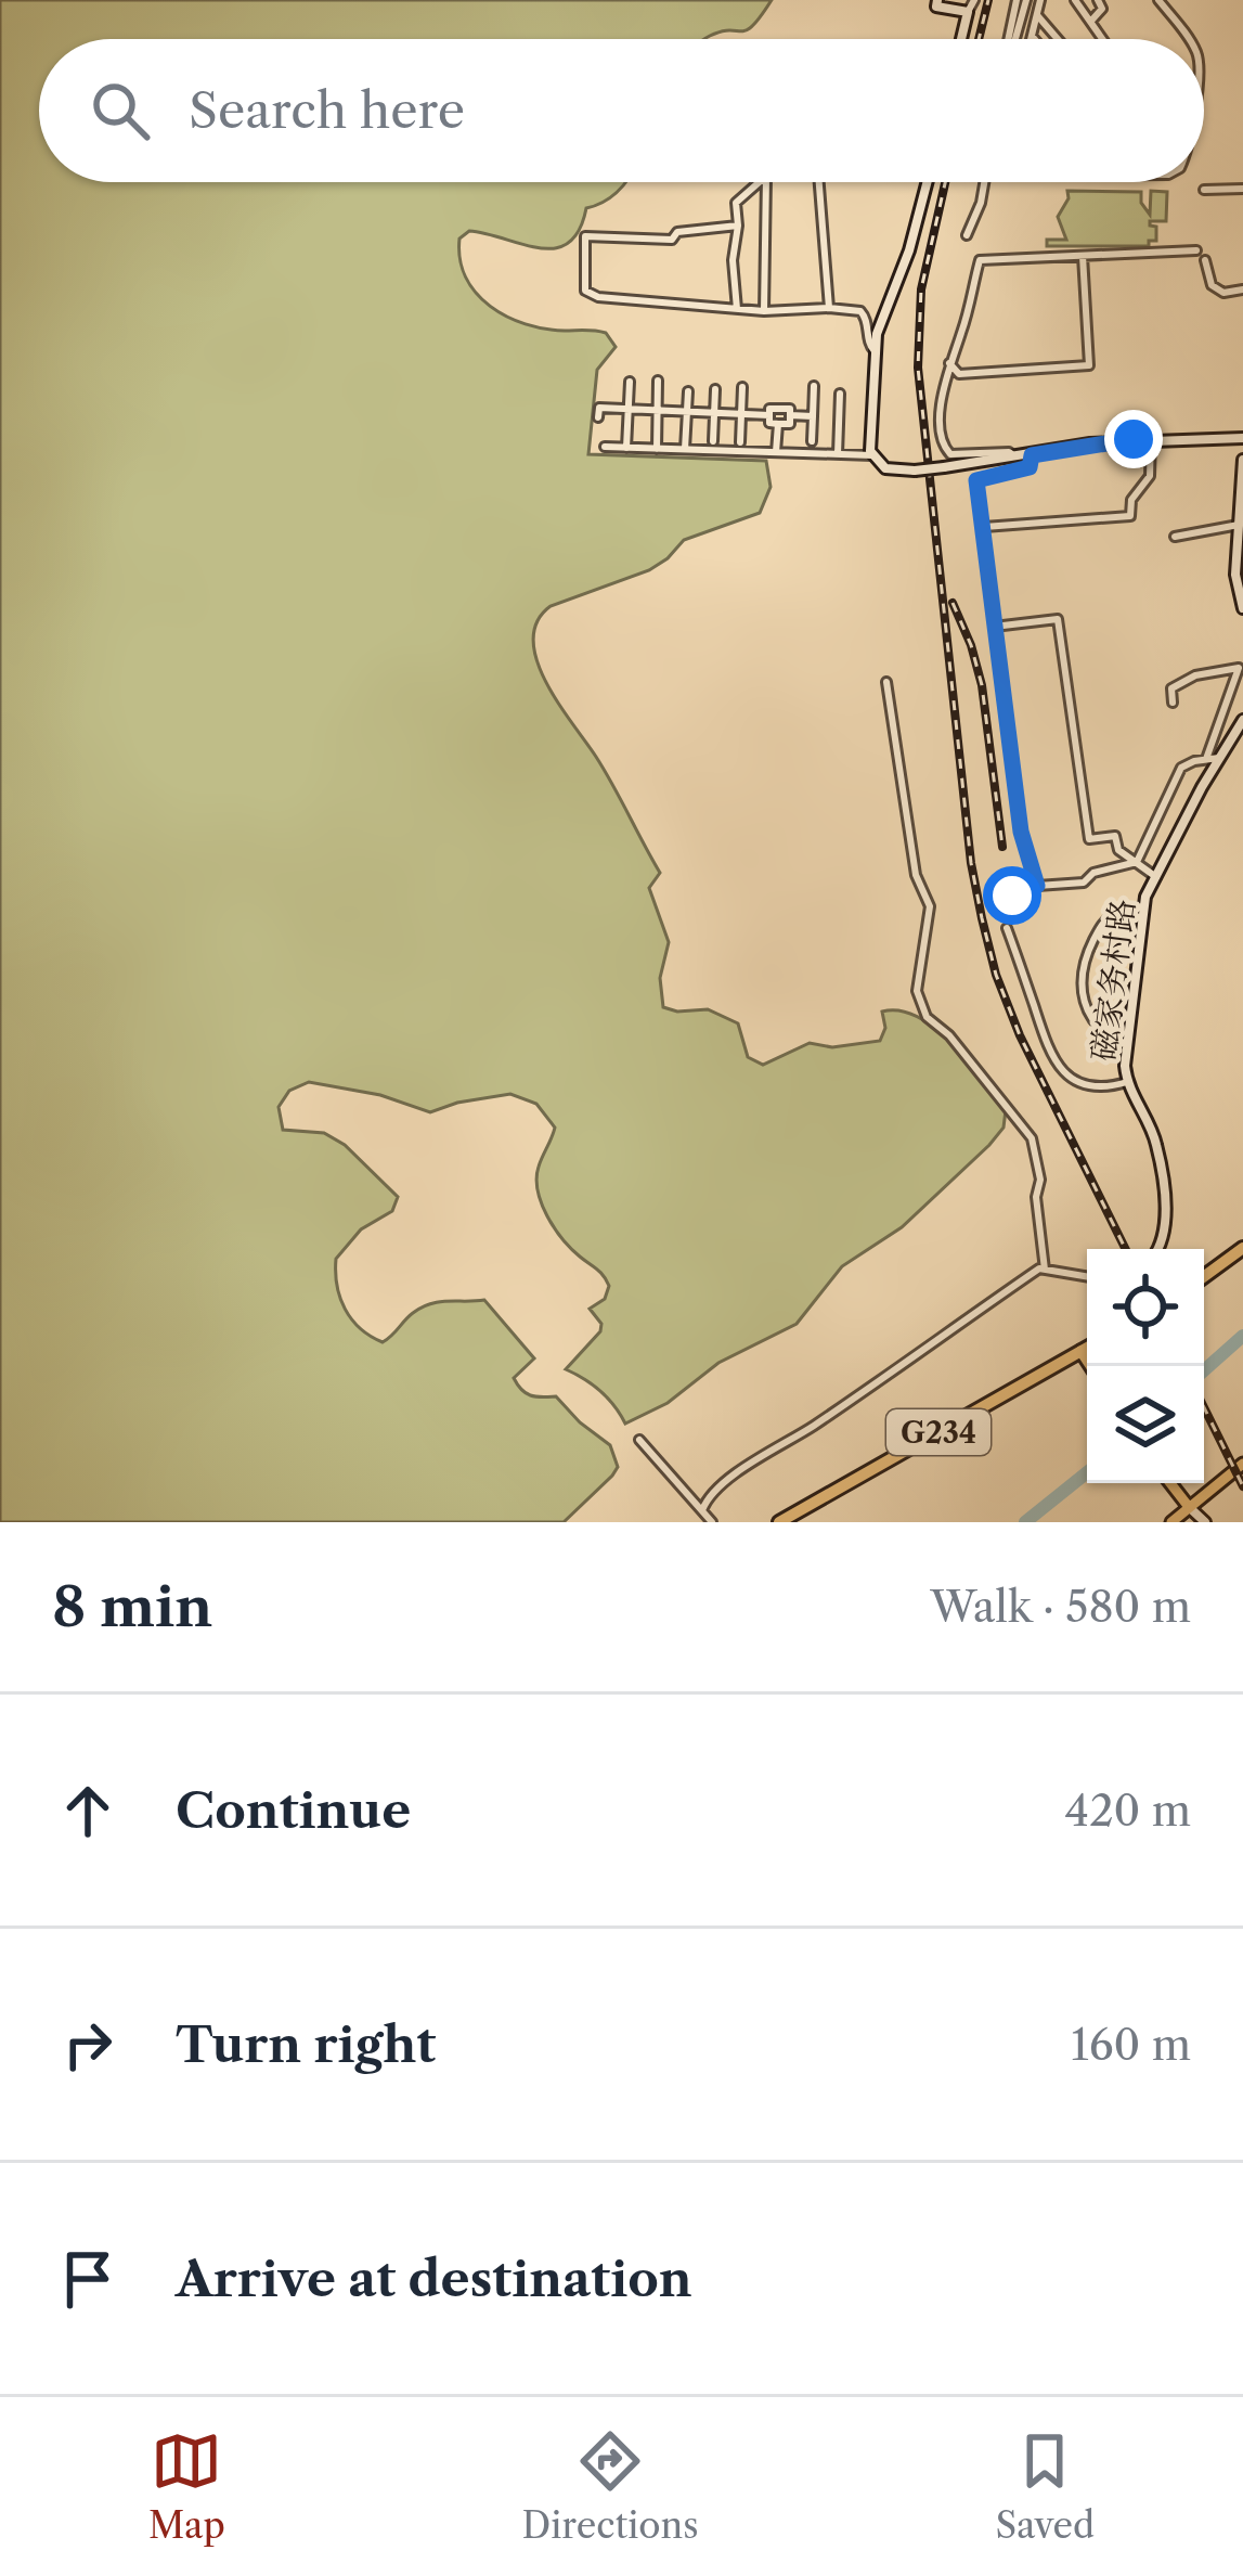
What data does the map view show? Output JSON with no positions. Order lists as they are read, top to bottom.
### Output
{
  "streets": {
    "highway": ["G234"],
    "street": ["磁家务村路"]
  },
  "page": {
    "search": "Search here",
    "heading": ["8 min", "Walk · 580 m"],
    "list": [
      ["Continue", "420 m"],
      ["Turn right", "160 m"],
      "Arrive at destination"
    ],
    "nav": ["Map", "Directions", "Saved"]
  }
}
